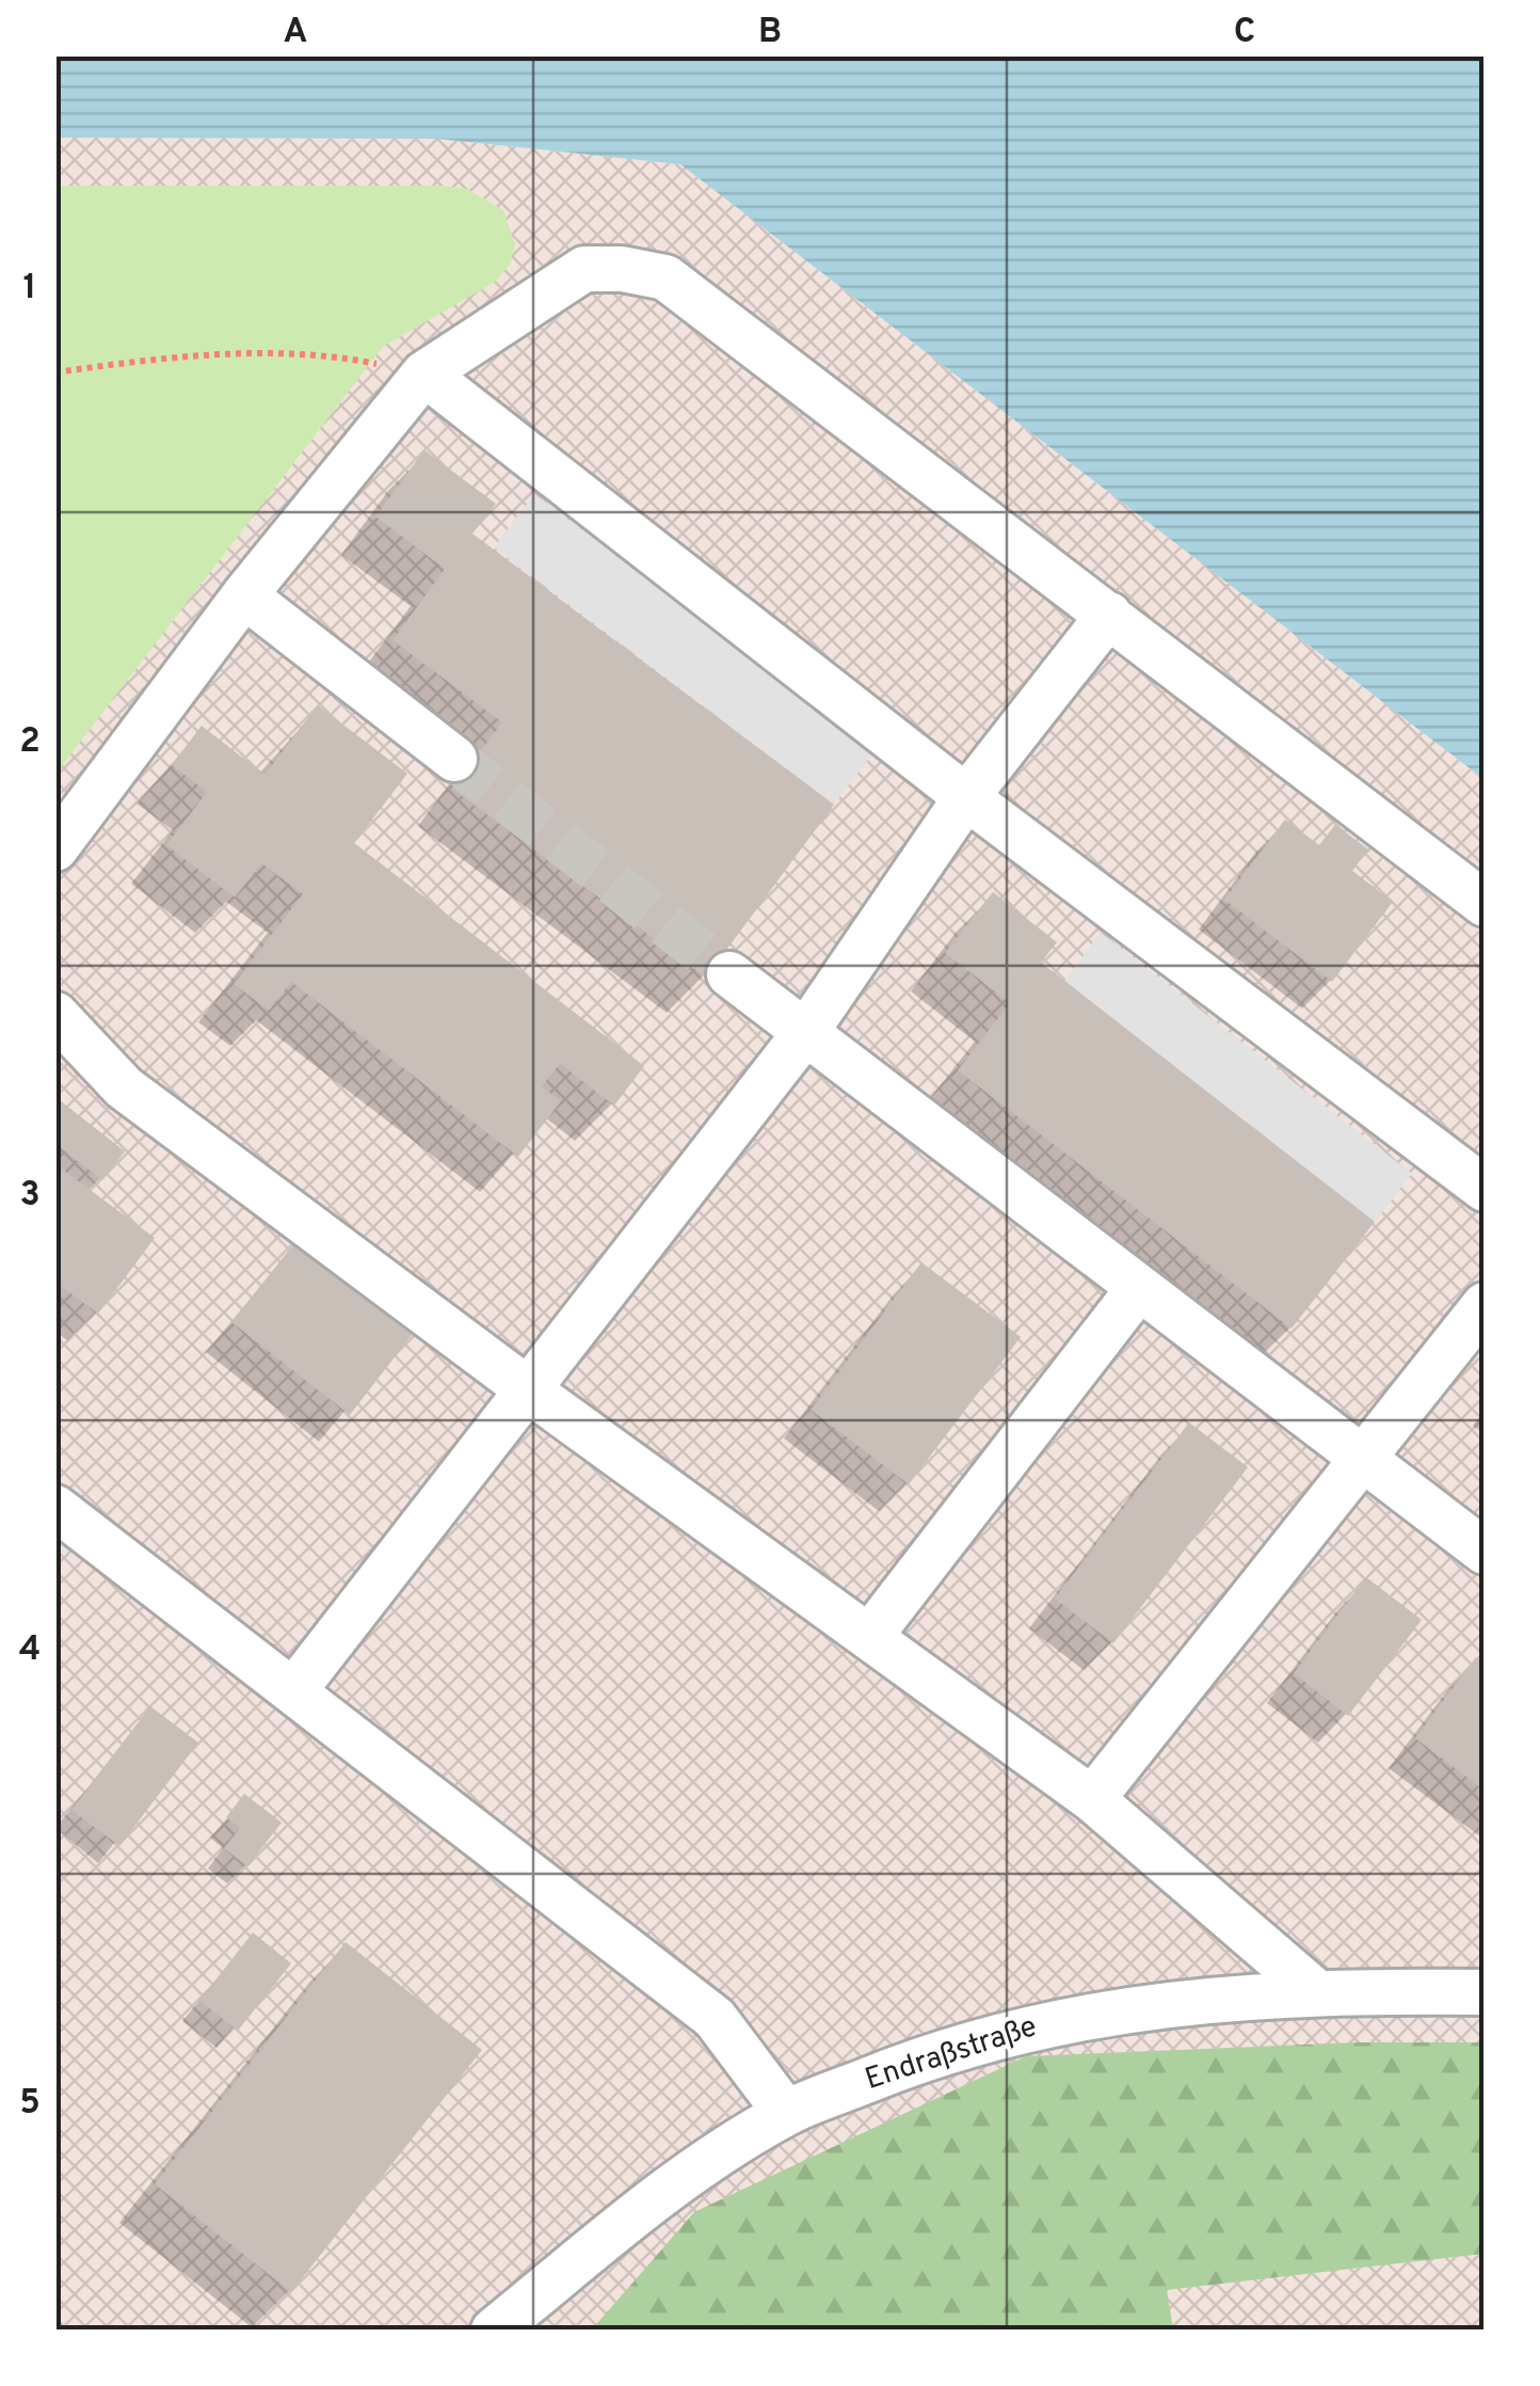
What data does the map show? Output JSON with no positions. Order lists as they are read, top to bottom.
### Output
{
  "streets": {
    "street": ["Endraßstraße"]
  },
  "grid": {
    "columns": ["A", "B", "C"],
    "rows": [
      "1",
      "2",
      "3",
      "4",
      "5"
    ]
  }
}
